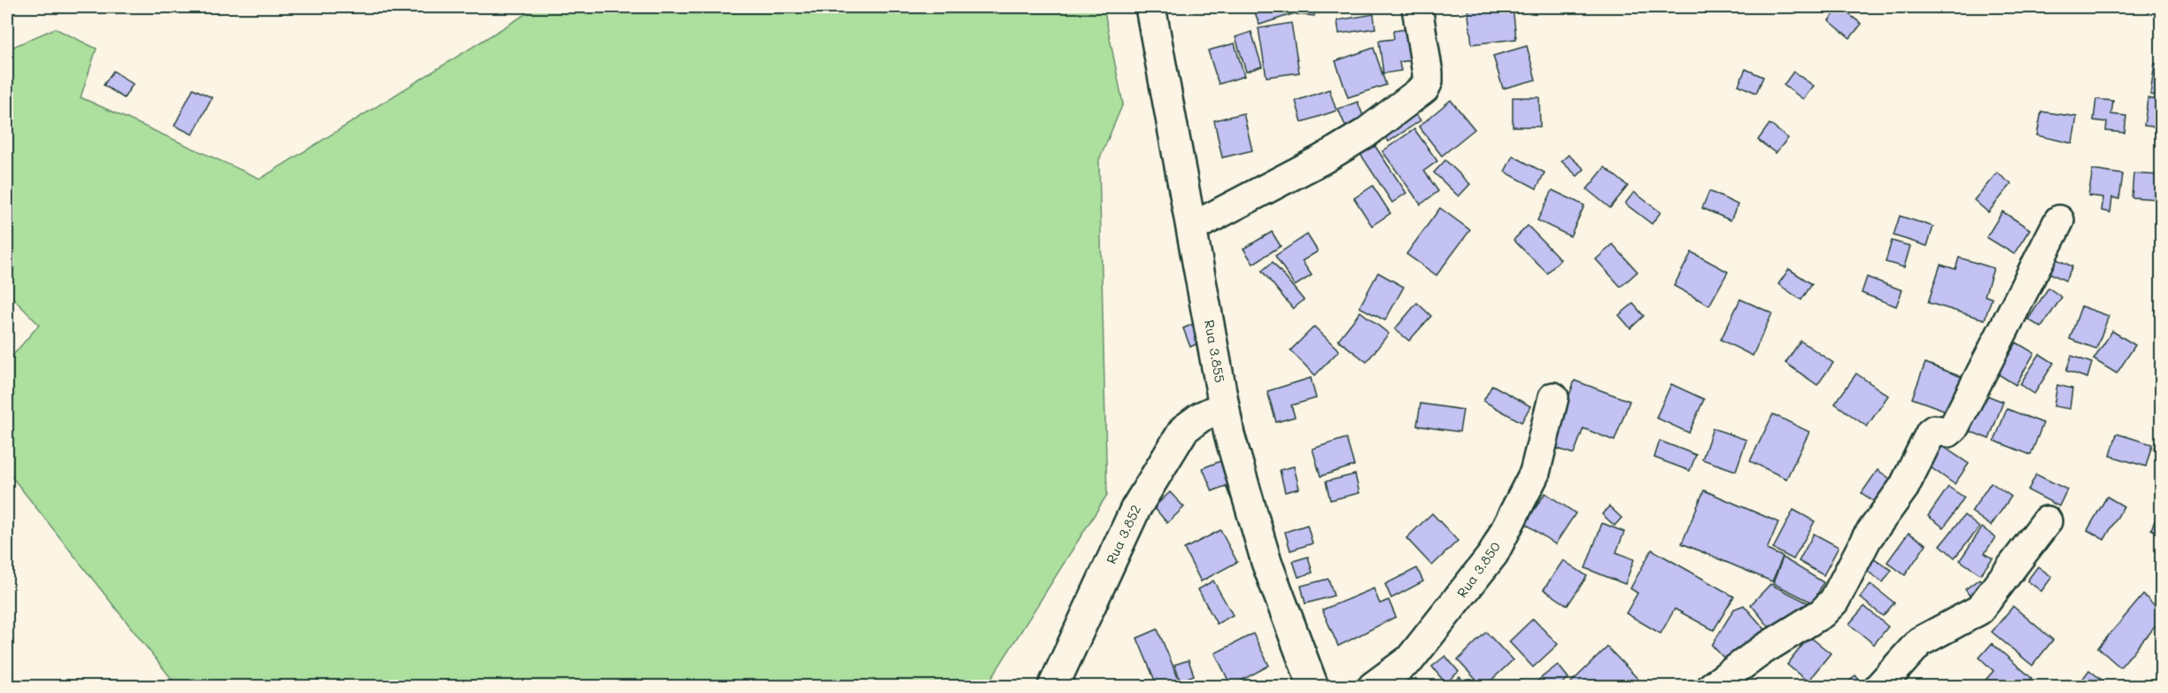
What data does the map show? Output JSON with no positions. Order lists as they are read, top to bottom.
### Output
{
  "streets": {
    "street": ["Rua 3.855", "Rua 3.852", "Rua 3.850"]
  },
  "crossings": [
    ["Rua 3.855", "Rua 3.852"]
  ]
}
